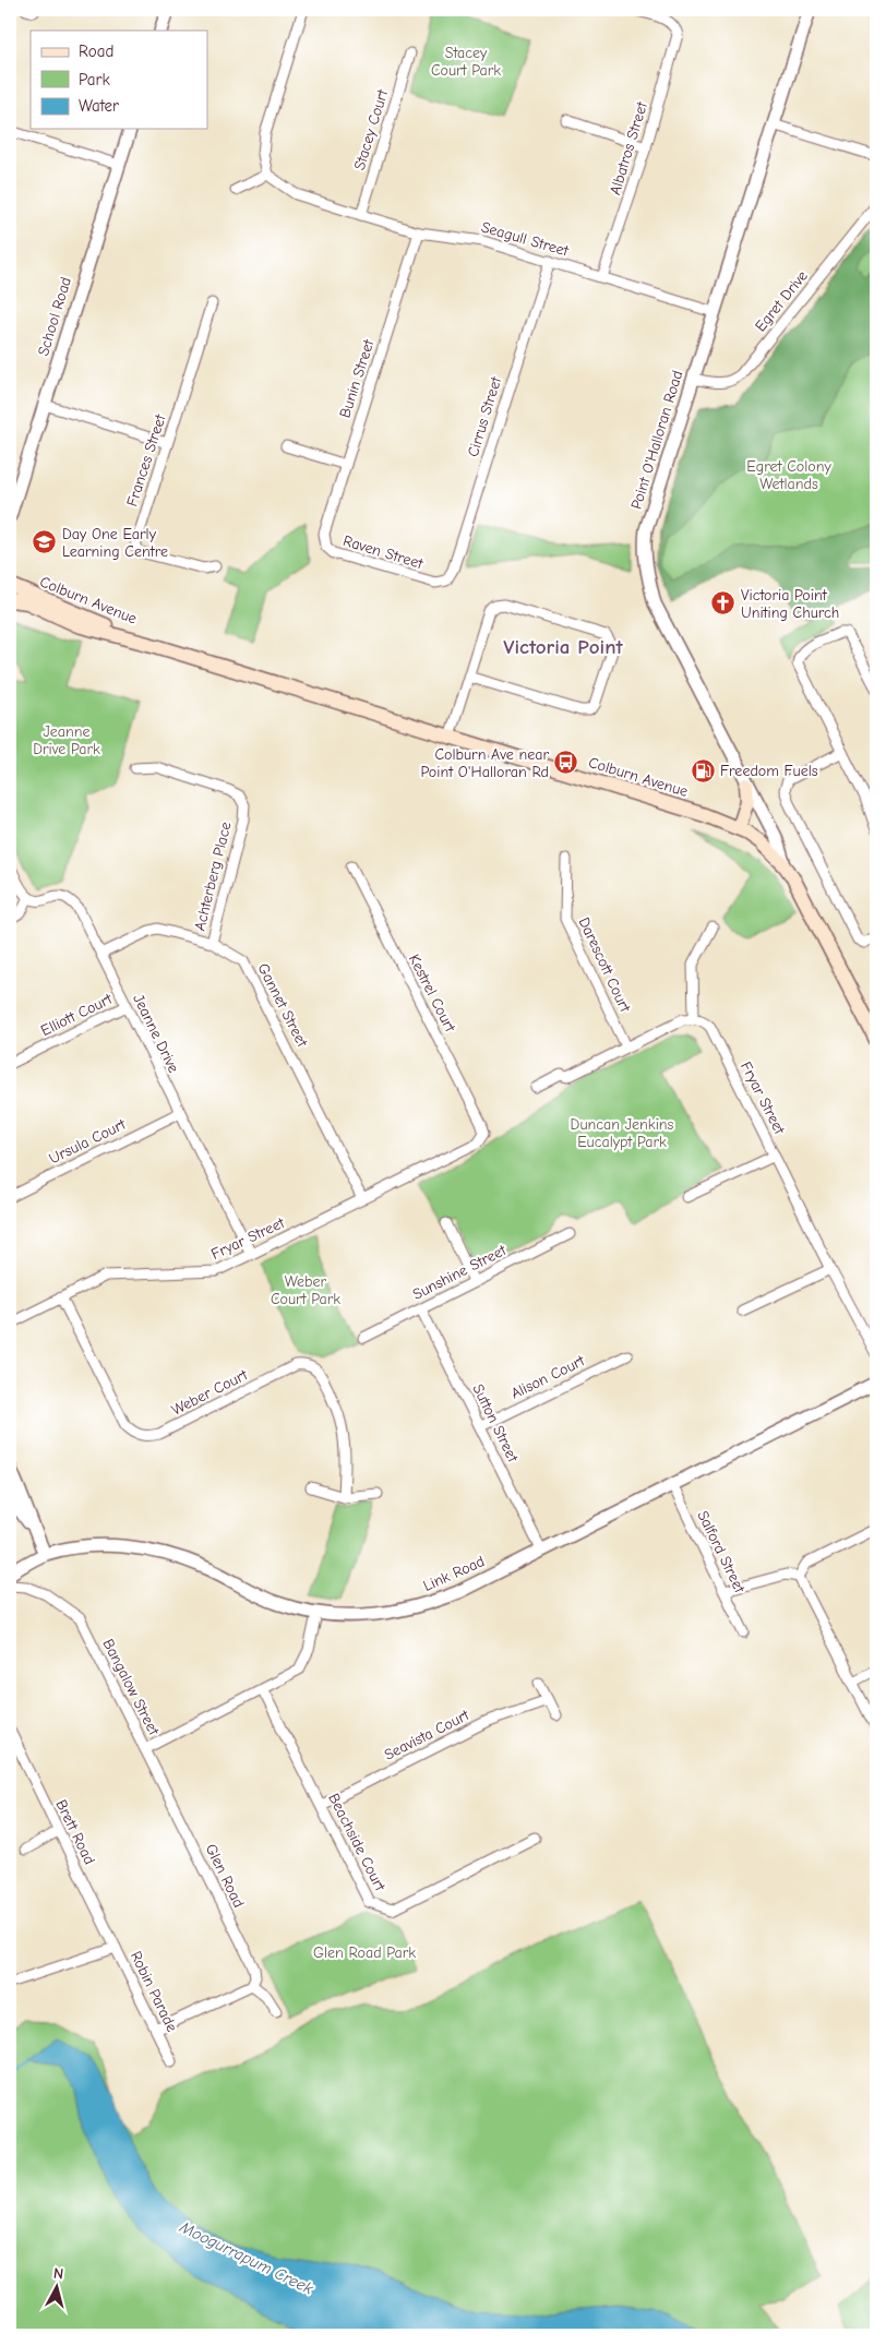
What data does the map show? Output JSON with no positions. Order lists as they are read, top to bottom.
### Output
{
  "streets": {
    "main road": ["Colburn Avenue"],
    "street": [
      "Stacey Court",
      "Albatros Street",
      "Seagull Street",
      "Egret Drive",
      "School Road",
      "Bunin Street",
      "Cirrus Street",
      "Point O'Halloran Road",
      "Frances Street",
      "Raven Street",
      "Achterberg Place",
      "Darescott Court",
      "Kestrel Court",
      "Gannet Street",
      "Elliott Court",
      "Jeanne Drive",
      "Fryar Street",
      "Ursula Court",
      "Sunshine Street",
      "Alison Court",
      "Weber Court",
      "Sutton Street",
      "Salford Street",
      "Link Road",
      "Bangalow Street",
      "Seavista Court",
      "Brett Road",
      "Beachside Court",
      "Glen Road",
      "Robin Parade"
    ]
  },
  "crossings": [
    ["Stacey Court", "Seagull Street"],
    ["Albatros Street", "Seagull Street"],
    ["Seagull Street", "Bunin Street"],
    ["Seagull Street", "Cirrus Street"],
    ["Seagull Street", "Point O'Halloran Road"],
    ["Egret Drive", "Point O'Halloran Road"],
    ["Bunin Street", "Raven Street"],
    ["Cirrus Street", "Raven Street"],
    ["Point O'Halloran Road", "Colburn Avenue"],
    ["Achterberg Place", "Gannet Street"],
    ["Kestrel Court", "Fryar Street"],
    ["Gannet Street", "Jeanne Drive"],
    ["Gannet Street", "Fryar Street"],
    ["Elliott Court", "Jeanne Drive"],
    ["Jeanne Drive", "Fryar Street"],
    ["Jeanne Drive", "Ursula Court"],
    ["Fryar Street", "Weber Court"],
    ["Sunshine Street", "Sutton Street"],
    ["Alison Court", "Sutton Street"],
    ["Sutton Street", "Link Road"],
    ["Salford Street", "Link Road"],
    ["Link Road", "Bangalow Street"],
    ["Bangalow Street", "Beachside Court"],
    ["Bangalow Street", "Glen Road"],
    ["Seavista Court", "Beachside Court"],
    ["Brett Road", "Robin Parade"]
  ],
  "districts": ["Victoria Point"],
  "water": ["Moogurrapum Creek"],
  "parks": [
    "Stacey Court Park",
    "Egret Colony Wetlands",
    "Jeanne Drive Park",
    "Duncan Jenkins Eucalypt Park",
    "Weber Court Park",
    "Glen Road Park"
  ],
  "places": {
    "school or university": ["Day One Early Learning Centre"],
    "church": ["Victoria Point Uniting Church"],
    "bus stop": ["Colburn Ave near Point O'Halloran Rd"],
    "fuel station": ["Freedom Fuels"]
  },
  "legend": ["Road", "Park", "Water"],
  "north": "top"
}
